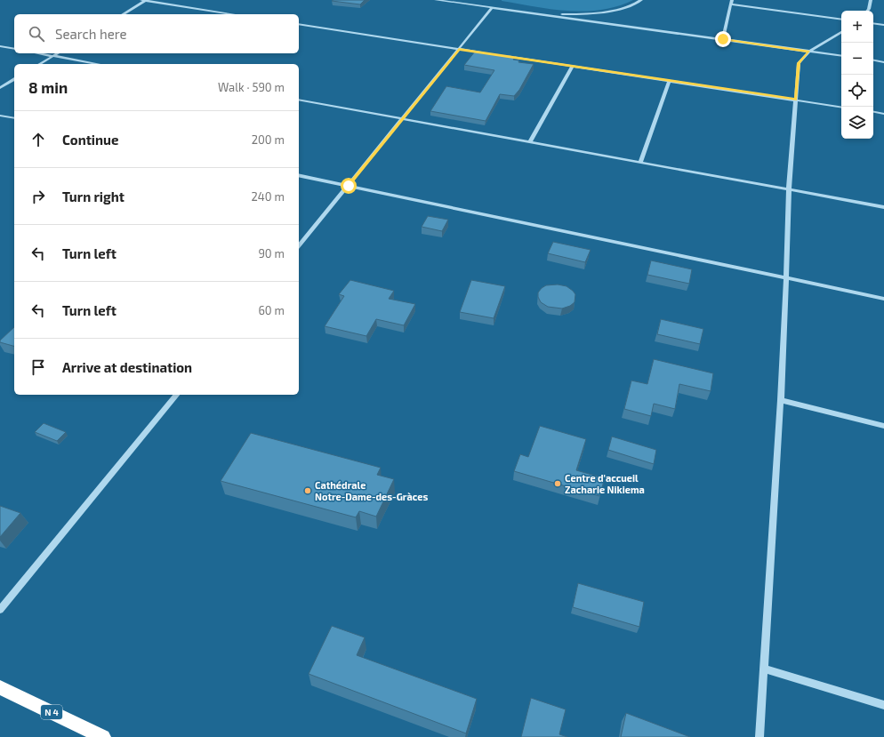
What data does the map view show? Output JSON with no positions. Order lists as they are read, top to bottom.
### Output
{
  "streets": {
    "highway": ["N 4"]
  },
  "places": ["Centre d'accueil Zacharie Nikiema", "Cathédrale Notre-Dame-des-Gràces"],
  "page": {
    "map_buttons": ["+", "−"],
    "search": "Search here",
    "heading": ["8 min", "Walk · 590 m"],
    "list": [
      ["Continue", "200 m"],
      ["Turn right", "240 m"],
      ["Turn left", "90 m"],
      ["Turn left", "60 m"],
      "Arrive at destination"
    ]
  }
}
